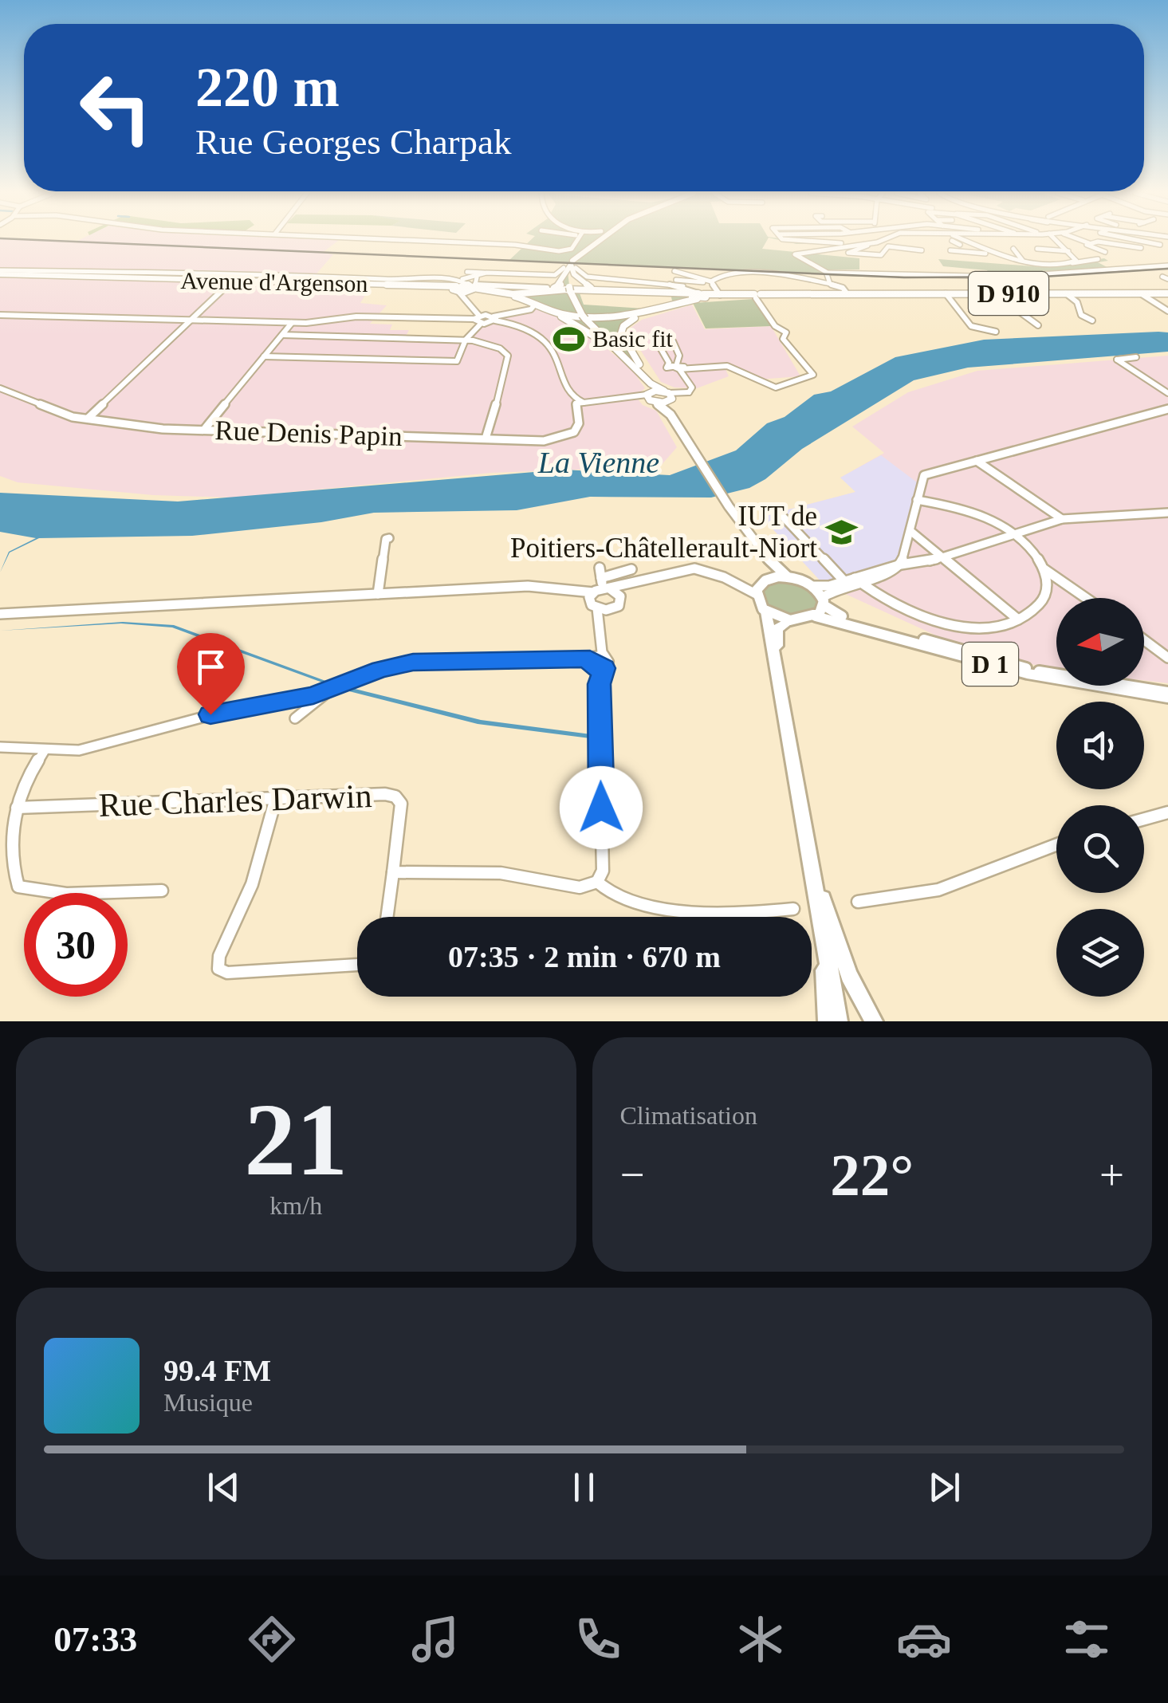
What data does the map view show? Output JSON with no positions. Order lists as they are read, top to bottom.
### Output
{
  "streets": {
    "main road": ["Avenue d'Argenson", "D 910", "D 1"],
    "street": ["Rue Denis Papin", "Rue Charles Darwin"]
  },
  "crossings": [
    ["Avenue d'Argenson", "D 910"]
  ],
  "water": ["La Vienne"],
  "places": {
    "sports": ["Basic fit"],
    "school or university": ["IUT de Poitiers-Châtellerault-Niort"]
  },
  "north": "left",
  "page": {
    "turn": ["220 m", "Rue Georges Charpak"],
    "limit": "30",
    "trip": "07:35 · 2 min · 670 m",
    "tile": [
      ["21", "km/h"],
      "Climatisation"
    ],
    "heat": ["−", "22°", "+"],
    "song": ["99.4 FM", "Musique"],
    "tabs": "07:33"
  }
}
